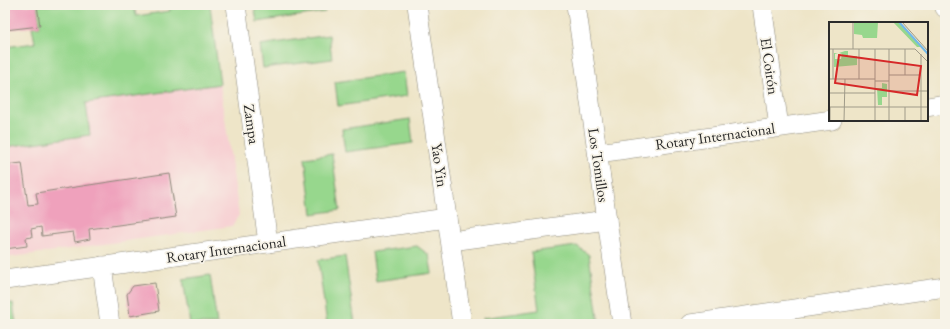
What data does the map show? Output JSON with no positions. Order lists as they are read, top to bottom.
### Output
{
  "streets": {
    "street": [
      "El Coirón",
      "Zampa",
      "Rotary Internacional",
      "Yao Yin",
      "Los Tomillos"
    ]
  },
  "crossings": [
    ["El Coirón", "Rotary Internacional"],
    ["Zampa", "Rotary Internacional"],
    ["Rotary Internacional", "Yao Yin"],
    ["Rotary Internacional", "Los Tomillos"]
  ]
}
